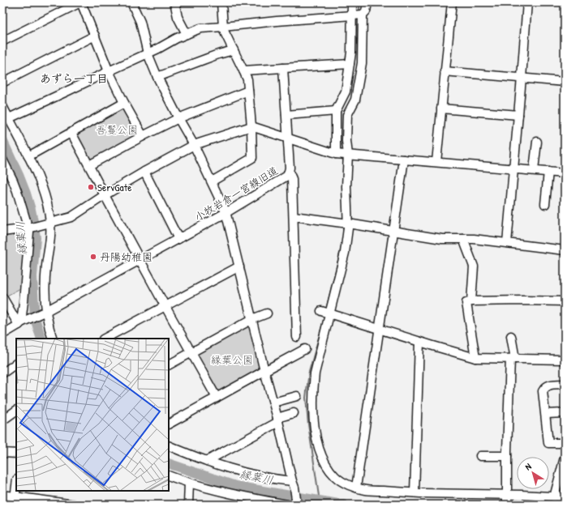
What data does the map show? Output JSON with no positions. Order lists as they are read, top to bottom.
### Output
{
  "streets": {
    "street": ["小牧岩倉一宮線旧道"]
  },
  "districts": ["あずら一丁目"],
  "water": ["縁葉川"],
  "parks": ["吾鬘公園", "縁葉公園"],
  "places": ["ServGate", "丹陽幼稚園"],
  "north": "top left"
}
